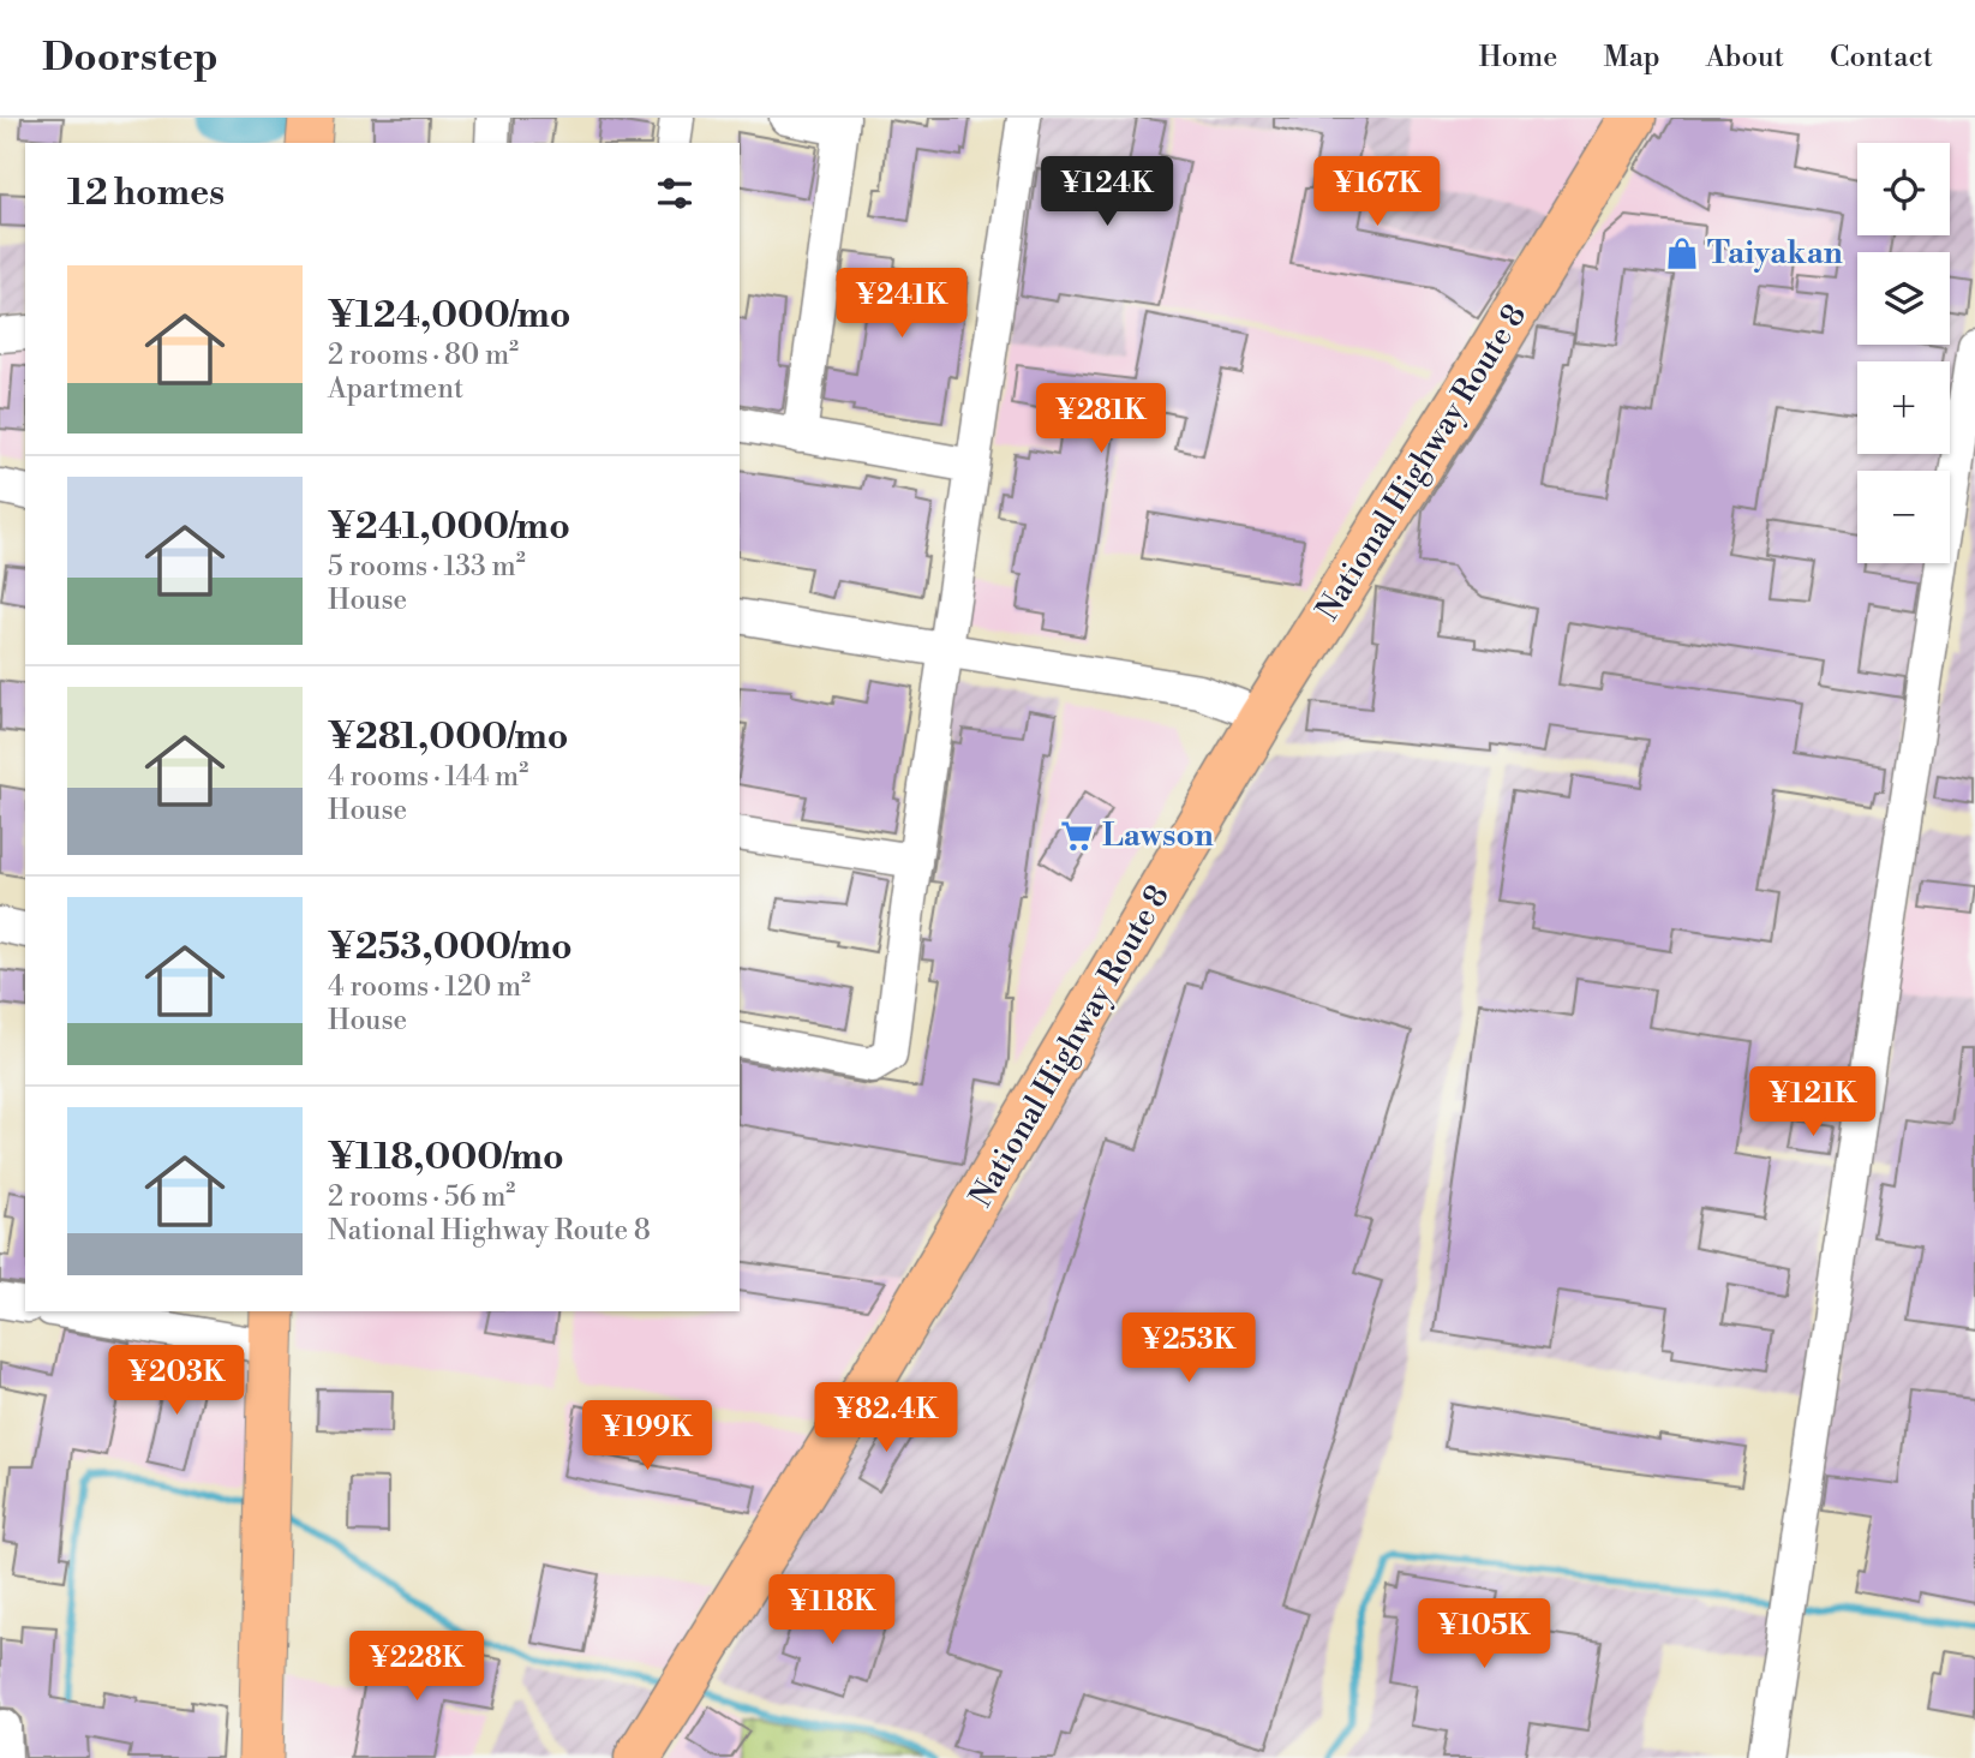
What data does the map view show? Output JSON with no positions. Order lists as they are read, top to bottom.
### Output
{
  "streets": {
    "highway": ["National Highway Route 8"]
  },
  "places": {
    "shop": ["Taiyakan"],
    "supermarket": ["Lawson"]
  },
  "page": {
    "header": "Doorstep",
    "nav": [
      "Home",
      "Map",
      "About",
      "Contact"
    ],
    "map_buttons": ["+", "−"],
    "heading": "12 homes",
    "price": [
      "¥124K",
      "¥167K",
      "¥241K",
      "¥281K",
      "¥121K",
      "¥253K",
      "¥203K",
      "¥82.4K",
      "¥199K",
      "¥118K",
      "¥105K",
      "¥228K"
    ],
    "list": [
      {
        "name": "¥124,000/mo",
        "note": "2 rooms · 80 m² · Apartment"
      },
      {
        "name": "¥241,000/mo",
        "note": "5 rooms · 133 m² · House"
      },
      {
        "name": "¥281,000/mo",
        "note": "4 rooms · 144 m² · House"
      },
      {
        "name": "¥253,000/mo",
        "note": "4 rooms · 120 m² · House"
      },
      {
        "name": "¥118,000/mo",
        "note": "2 rooms · 56 m² · National Highway Route 8"
      }
    ]
  }
}
